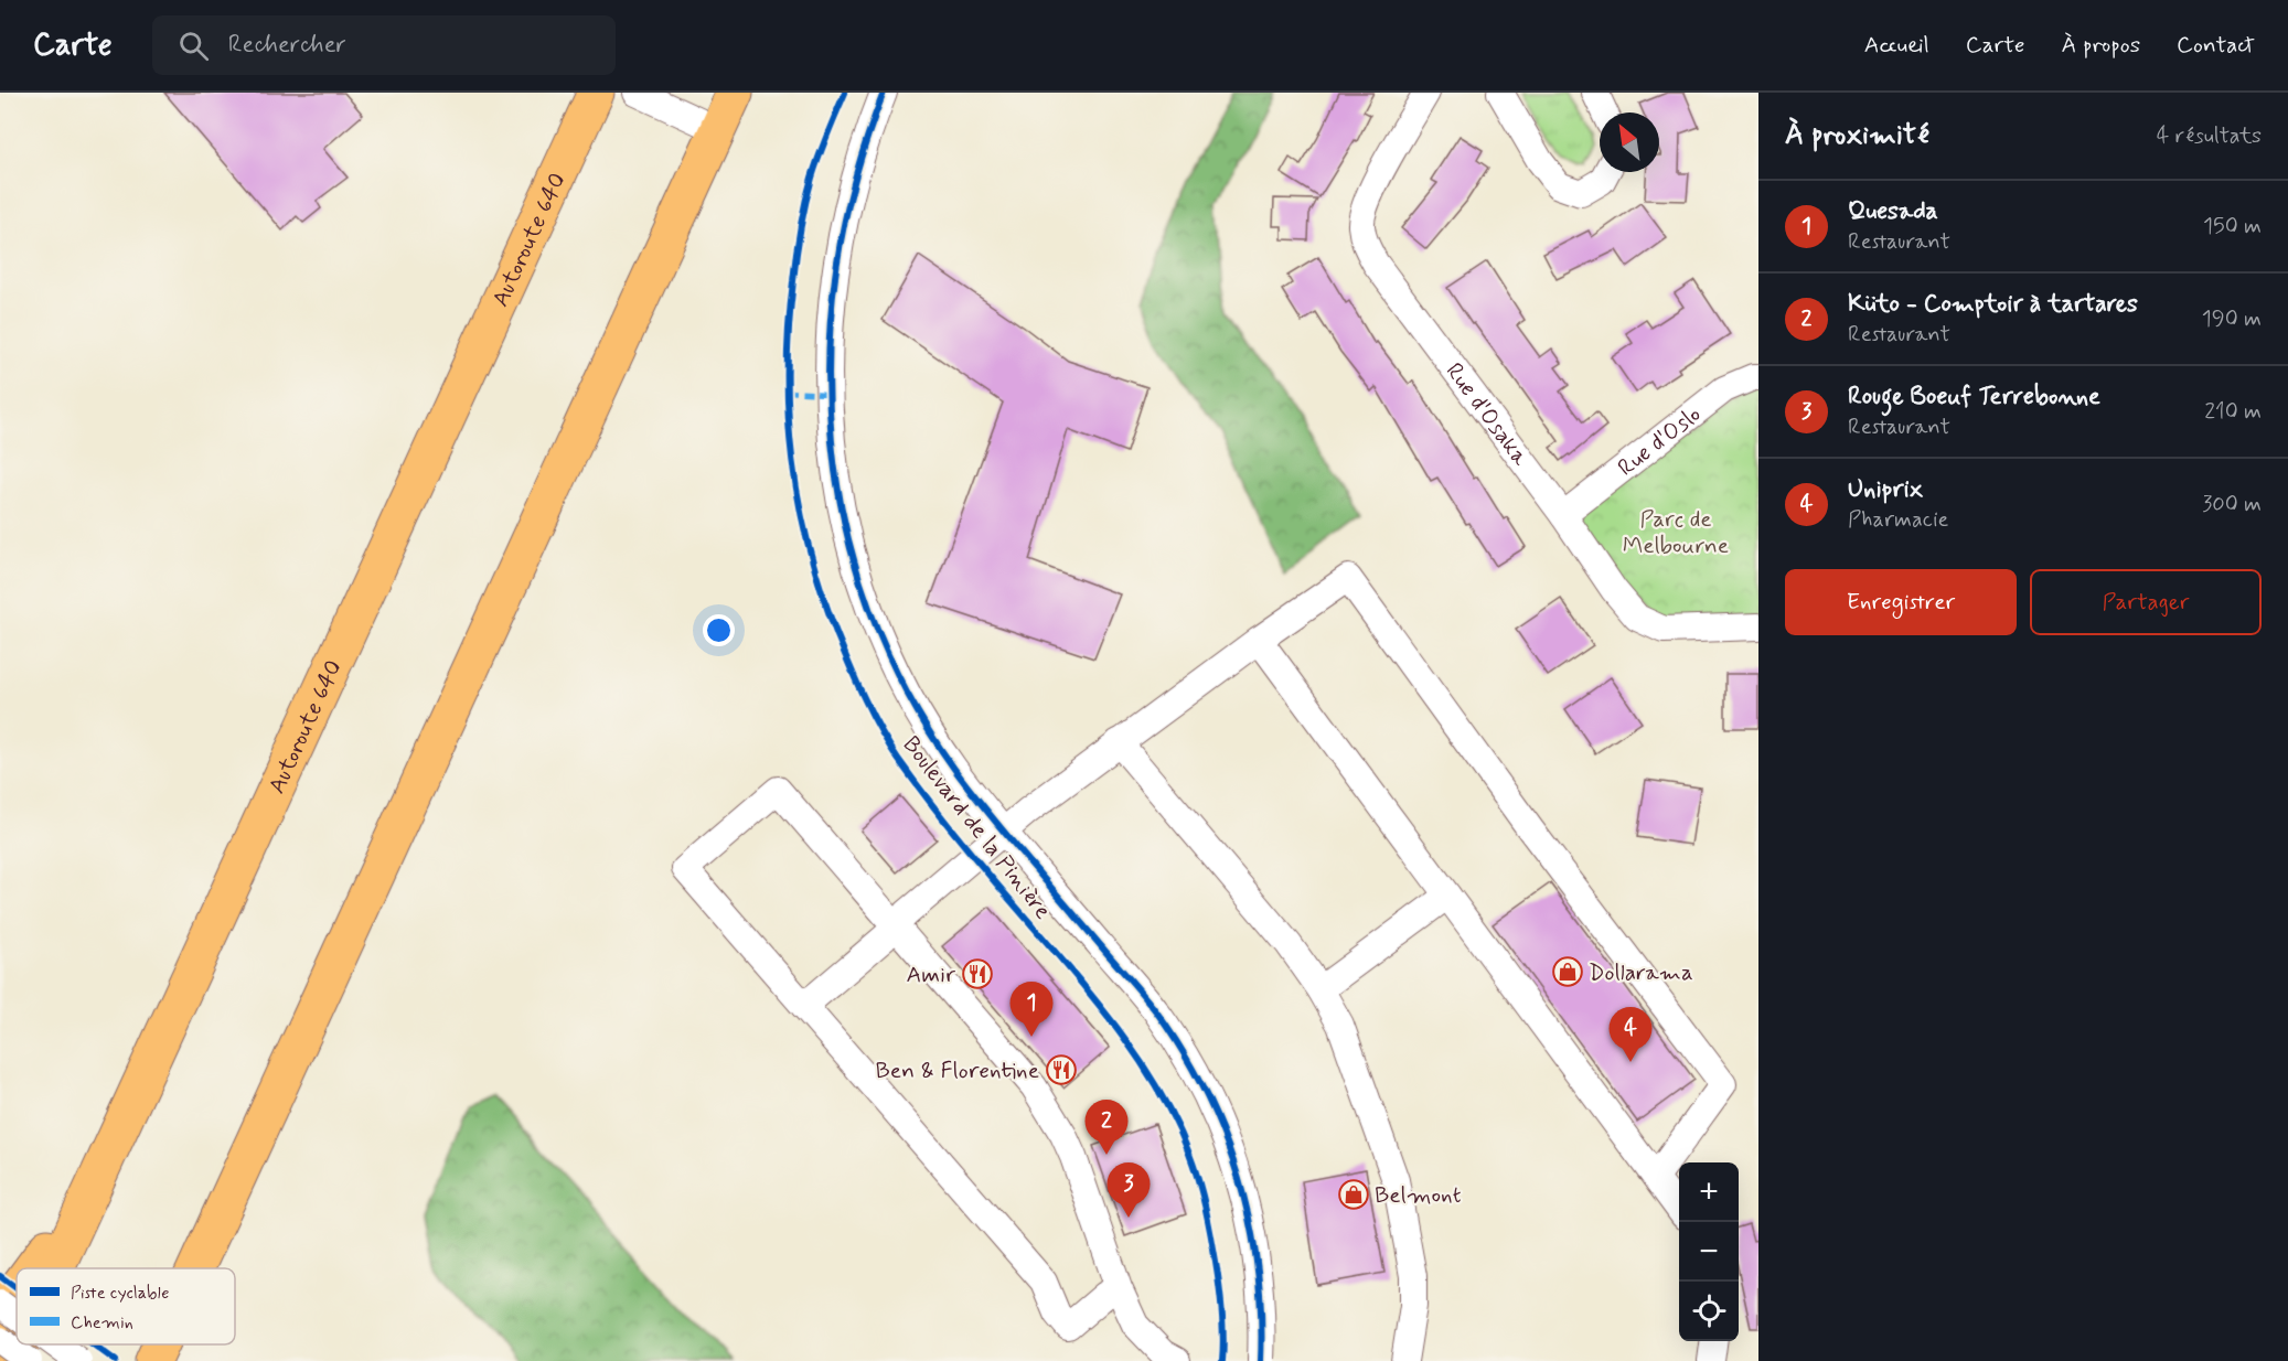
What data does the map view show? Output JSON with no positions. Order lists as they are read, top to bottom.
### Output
{
  "streets": {
    "highway": ["Autoroute 640"],
    "street": ["Rue d'Osaka", "Rue d'Oslo", "Boulevard de la Pinière"]
  },
  "crossings": [
    ["Rue d'Osaka", "Rue d'Oslo"]
  ],
  "parks": ["Parc de Melbourne"],
  "places": {
    "shop": ["Dollarama", "Belmont"],
    "restaurant": ["Amir", "Ben & Florentine"]
  },
  "legend": ["Piste cyclable", "Chemin"],
  "north": "top left",
  "page": {
    "header": "Carte",
    "search": "Rechercher",
    "nav": [
      "Accueil",
      "Carte",
      "À propos",
      "Contact"
    ],
    "heading": ["À proximité", "4 résultats"],
    "list": [
      {
        "mark": "1",
        "name": "Quesada",
        "note": "Restaurant",
        "value": "150 m"
      },
      {
        "mark": "2",
        "name": "Küto - Comptoir à tartares",
        "note": "Restaurant",
        "value": "190 m"
      },
      {
        "mark": "3",
        "name": "Rouge Boeuf Terrebonne",
        "note": "Restaurant",
        "value": "210 m"
      },
      {
        "mark": "4",
        "name": "Uniprix",
        "note": "Pharmacie",
        "value": "300 m"
      }
    ],
    "buttons": ["Enregistrer", "Partager"],
    "pins": [
      "1",
      "4",
      "2",
      "3"
    ],
    "map_buttons": ["+", "−"]
  }
}
